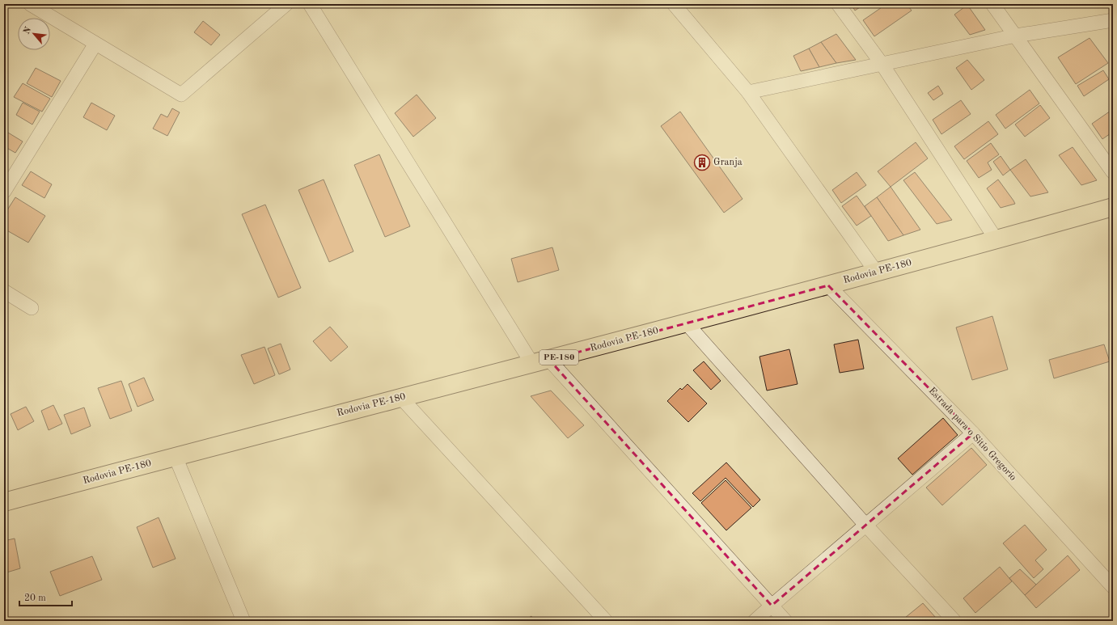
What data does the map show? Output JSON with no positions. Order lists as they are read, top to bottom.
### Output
{
  "streets": {
    "main road": ["Rodovia PE-180", "PE-180"],
    "street": ["Estrada para o Sitio Gregorio"]
  },
  "crossings": [
    ["Rodovia PE-180", "Estrada para o Sitio Gregorio"]
  ],
  "places": {
    "building": ["Granja"]
  },
  "scale_bar": "20 m",
  "north": "top left"
}
